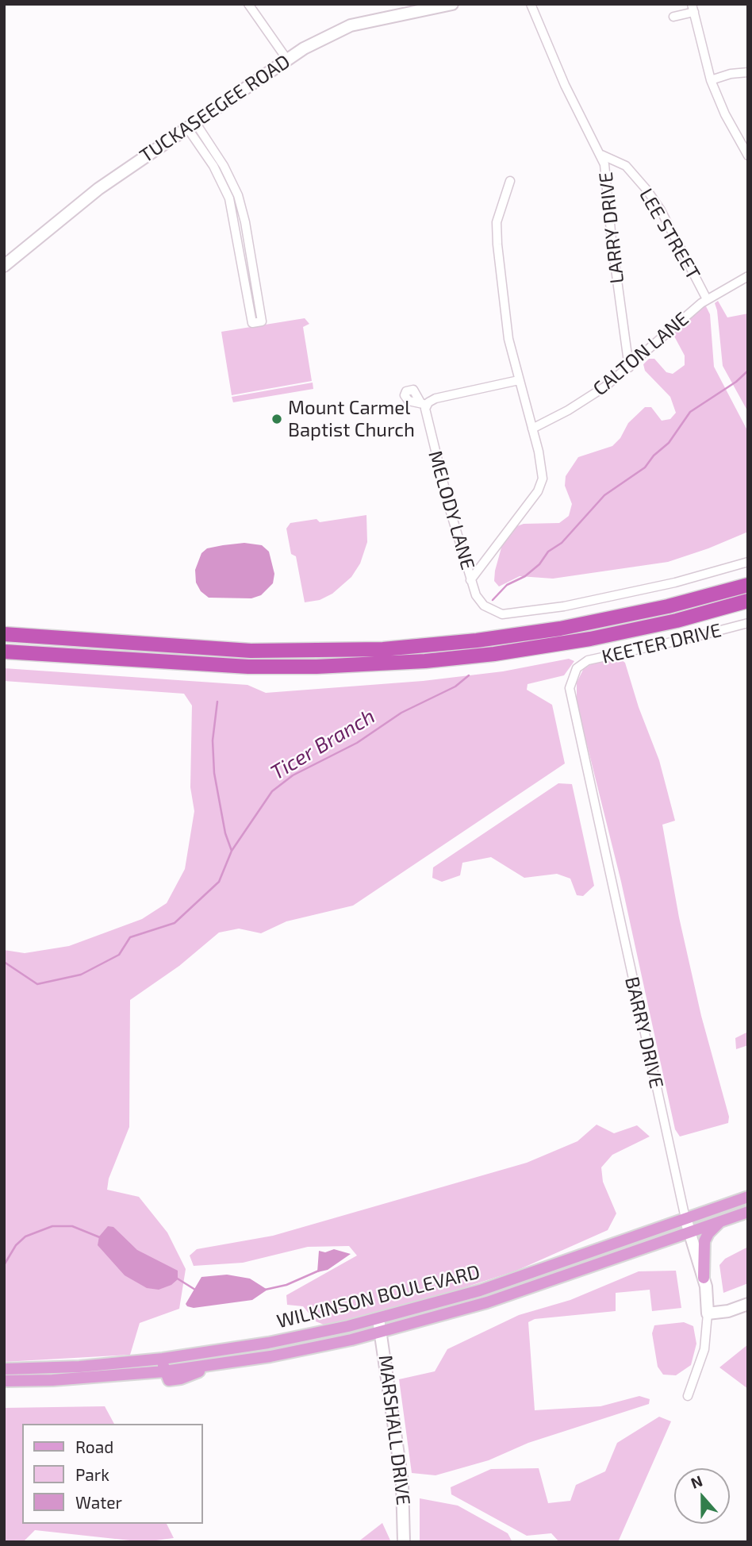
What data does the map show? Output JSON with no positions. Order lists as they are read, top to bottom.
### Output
{
  "streets": {
    "main road": ["WILKINSON BOULEVARD"],
    "street": [
      "TUCKASEEGEE ROAD",
      "LARRY DRIVE",
      "LEE STREET",
      "CALTON LANE",
      "MELODY LANE",
      "KEETER DRIVE",
      "BARRY DRIVE",
      "MARSHALL DRIVE"
    ]
  },
  "crossings": [
    ["LARRY DRIVE", "LEE STREET"],
    ["LARRY DRIVE", "CALTON LANE"],
    ["LEE STREET", "CALTON LANE"],
    ["KEETER DRIVE", "BARRY DRIVE"],
    ["BARRY DRIVE", "WILKINSON BOULEVARD"],
    ["WILKINSON BOULEVARD", "MARSHALL DRIVE"]
  ],
  "water": ["Ticer Branch"],
  "places": ["Mount Carmel Baptist Church"],
  "legend": ["Road", "Park", "Water"],
  "north": "top"
}
